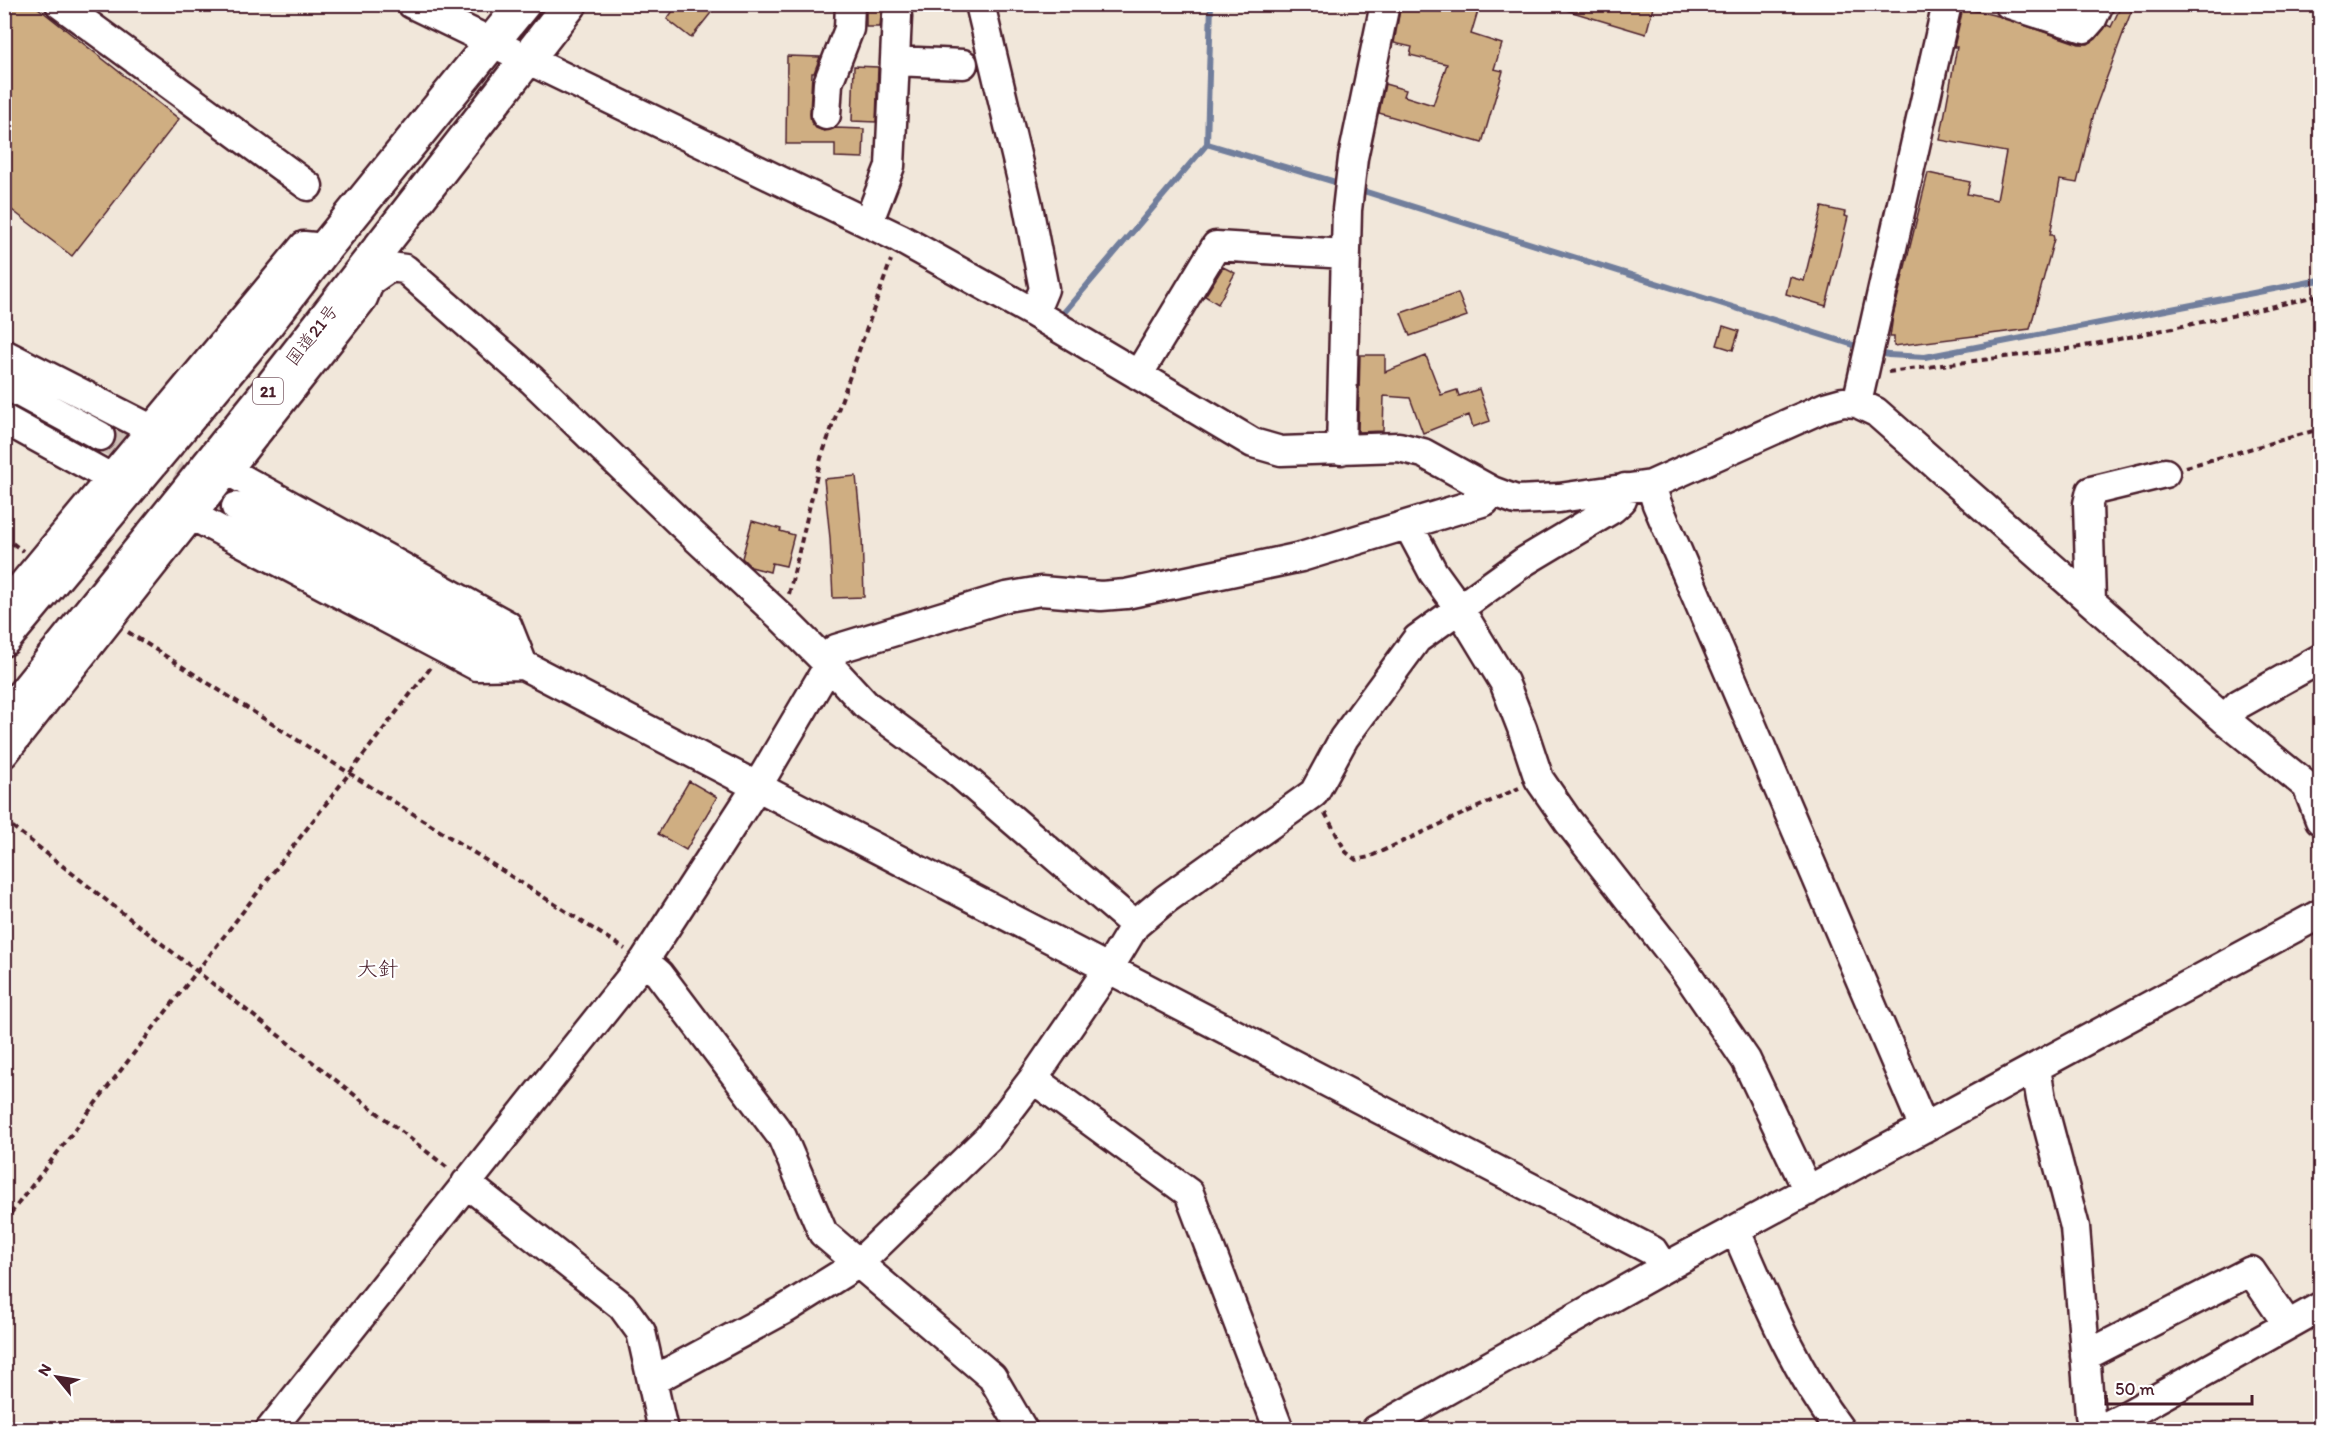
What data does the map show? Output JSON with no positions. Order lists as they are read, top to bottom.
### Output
{
  "streets": {
    "highway": ["国道21号", "21"]
  },
  "districts": ["大針"],
  "scale_bar": "50 m",
  "north": "top left"
}
